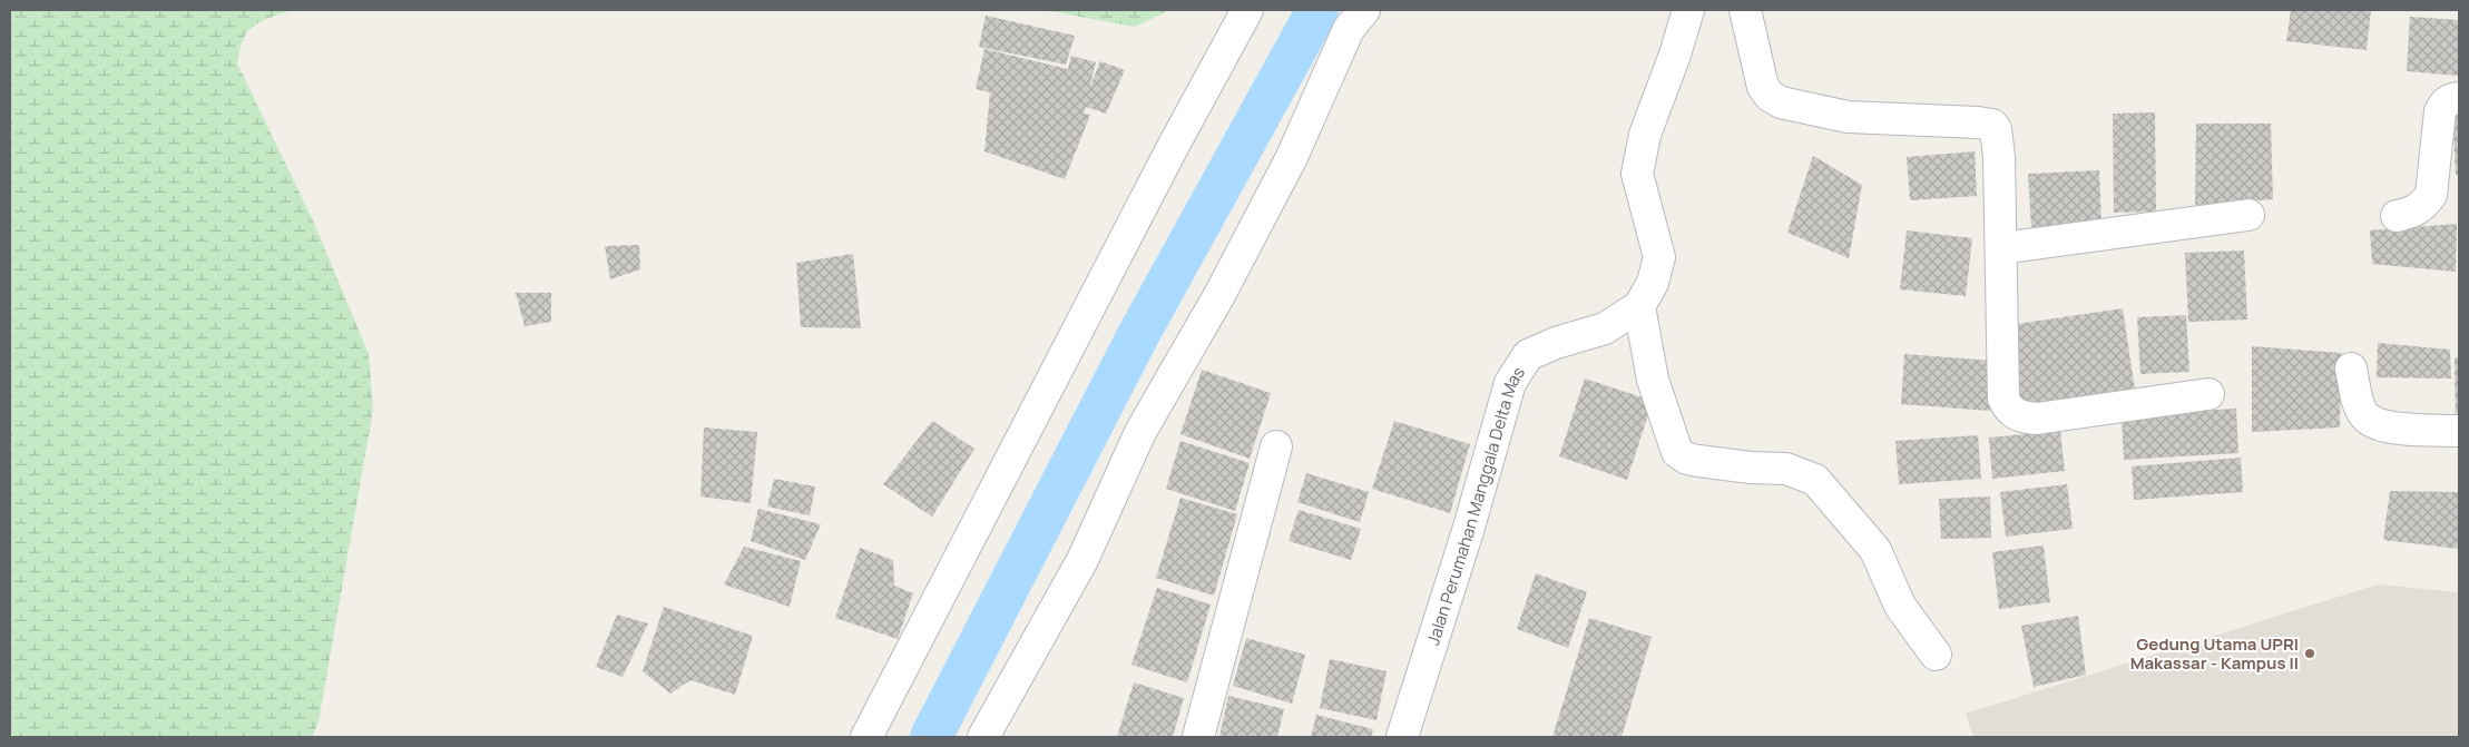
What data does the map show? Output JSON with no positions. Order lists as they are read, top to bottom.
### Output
{
  "streets": {
    "street": ["Jalan Perumahan Manggala Delta Mas"]
  },
  "places": ["Gedung Utama UPRI Makassar - Kampus II"]
}
